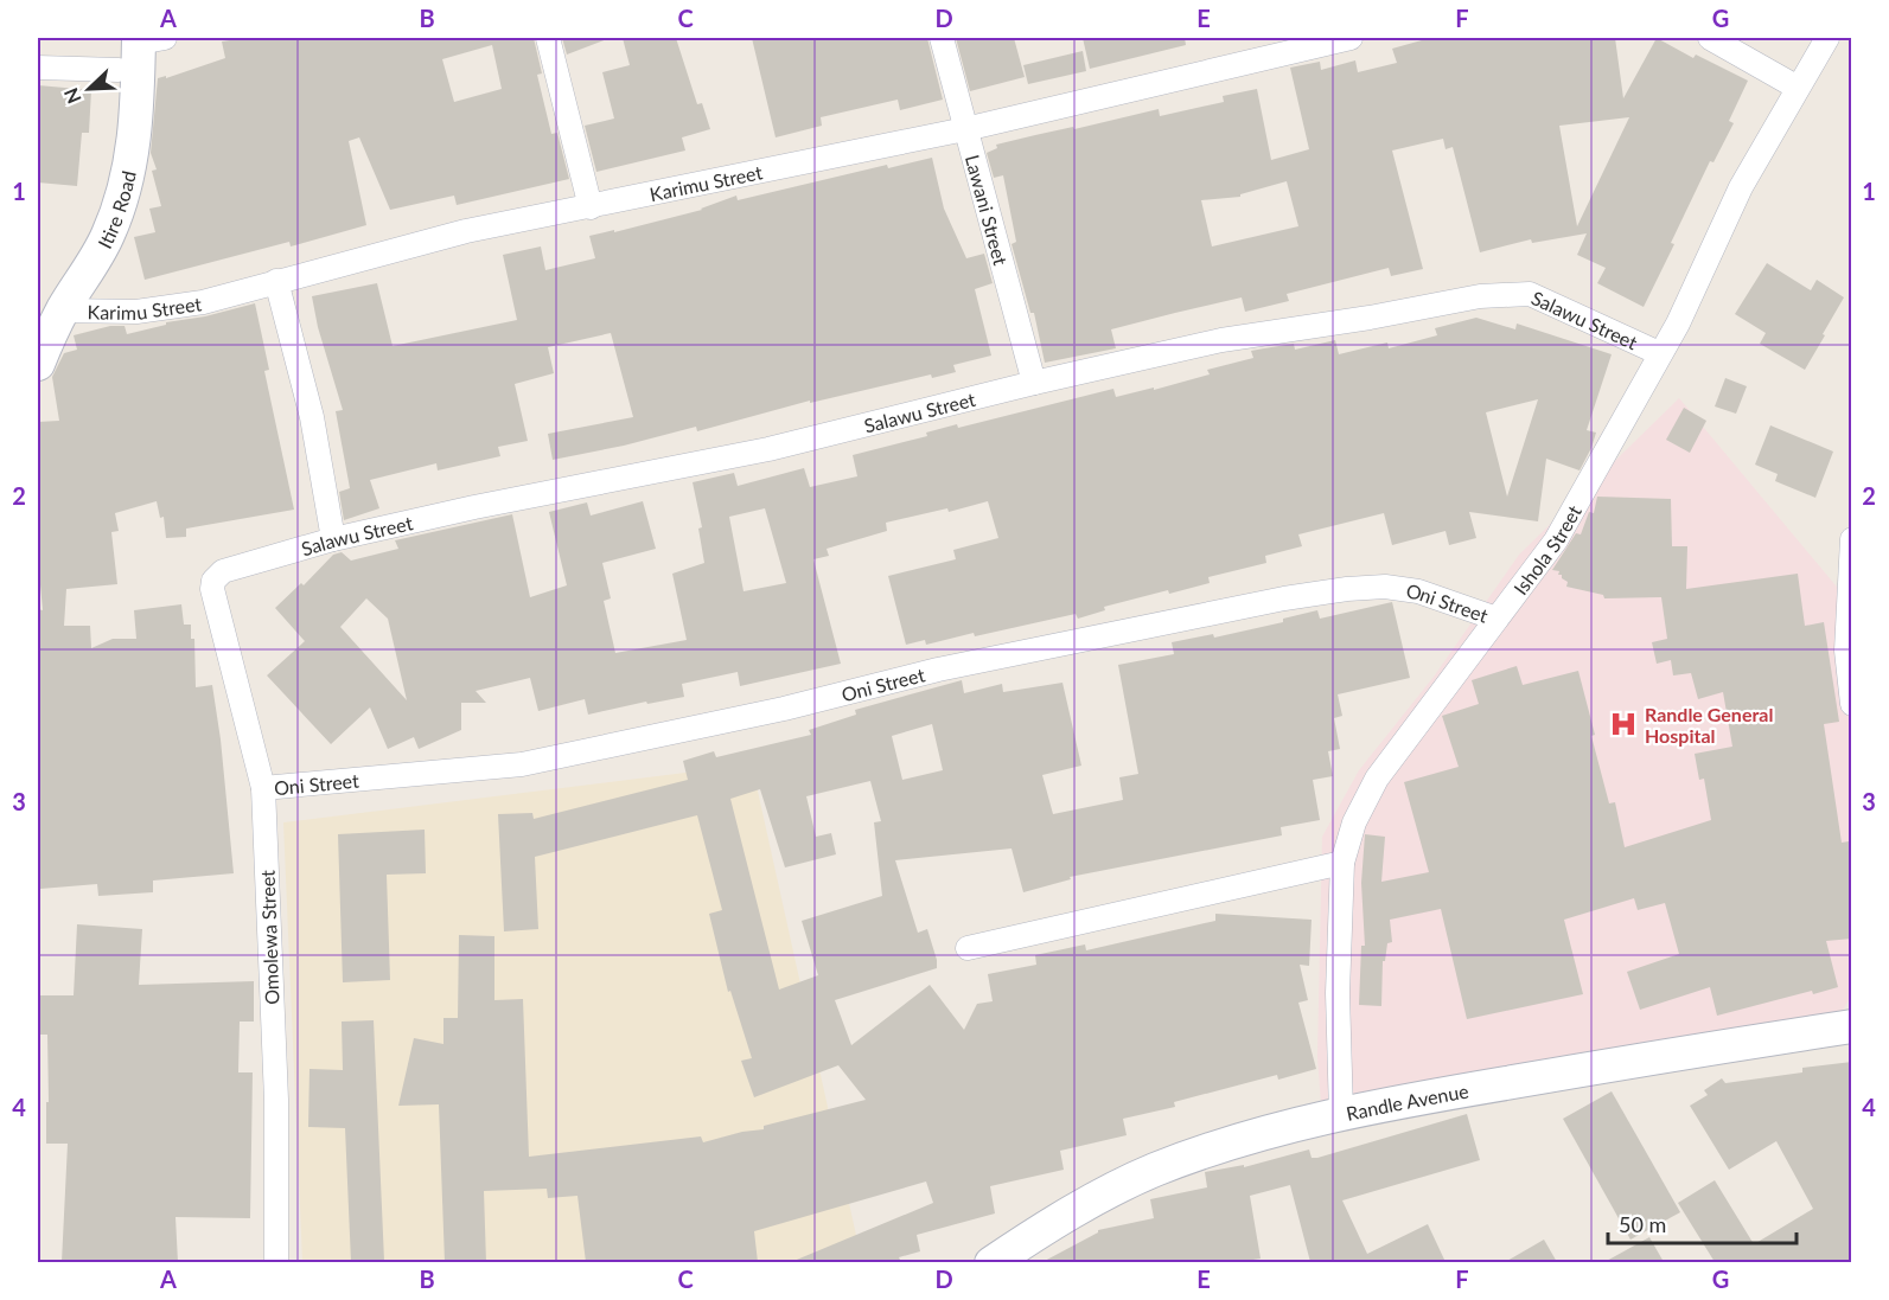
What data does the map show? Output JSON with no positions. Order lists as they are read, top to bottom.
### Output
{
  "streets": {
    "street": [
      "Karimu Street",
      "Itire Road",
      "Lawani Street",
      "Salawu Street",
      "Ishola Street",
      "Oni Street",
      "Omolewa Street",
      "Randle Avenue"
    ]
  },
  "crossings": [
    ["Karimu Street", "Itire Road"],
    ["Karimu Street", "Lawani Street"],
    ["Lawani Street", "Salawu Street"],
    ["Salawu Street", "Ishola Street"],
    ["Salawu Street", "Omolewa Street"],
    ["Ishola Street", "Oni Street"],
    ["Ishola Street", "Randle Avenue"],
    ["Oni Street", "Omolewa Street"]
  ],
  "places": {
    "hospital": ["Randle General Hospital"]
  },
  "scale_bar": "50 m",
  "north": "bottom left",
  "grid": {
    "columns": [
      "A",
      "B",
      "C",
      "D",
      "E",
      "F",
      "G"
    ],
    "rows": [
      "1",
      "2",
      "3",
      "4"
    ]
  }
}
